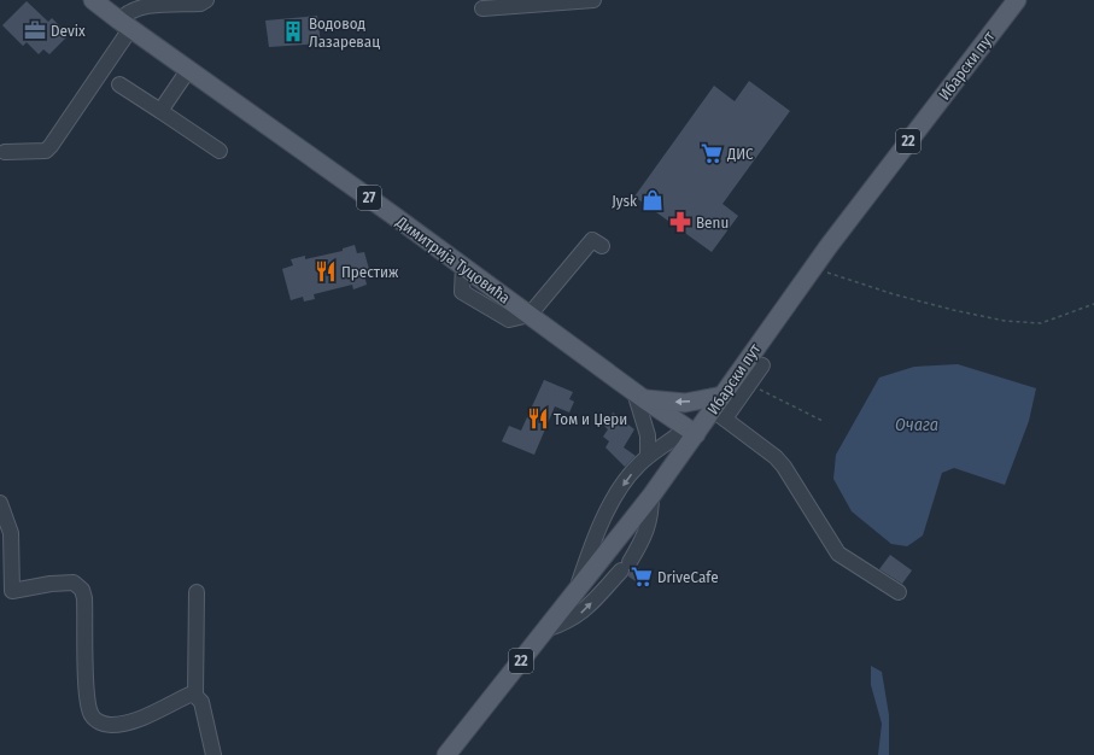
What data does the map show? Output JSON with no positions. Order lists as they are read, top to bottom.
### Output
{
  "streets": {
    "main road": [
      "Ибарски пут",
      "22",
      "27",
      "Димитрија Туцовића"
    ]
  },
  "crossings": [
    ["Ибарски пут", "Димитрија Туцовића"]
  ],
  "water": ["Очага"],
  "places": {
    "office": ["Devix"],
    "building": ["Водовод Лазаревац"],
    "supermarket": ["ДИС", "DriveCafe"],
    "shop": ["Jysk"],
    "pharmacy": ["Benu"],
    "restaurant": ["Престиж", "Том и Џери"]
  }
}
